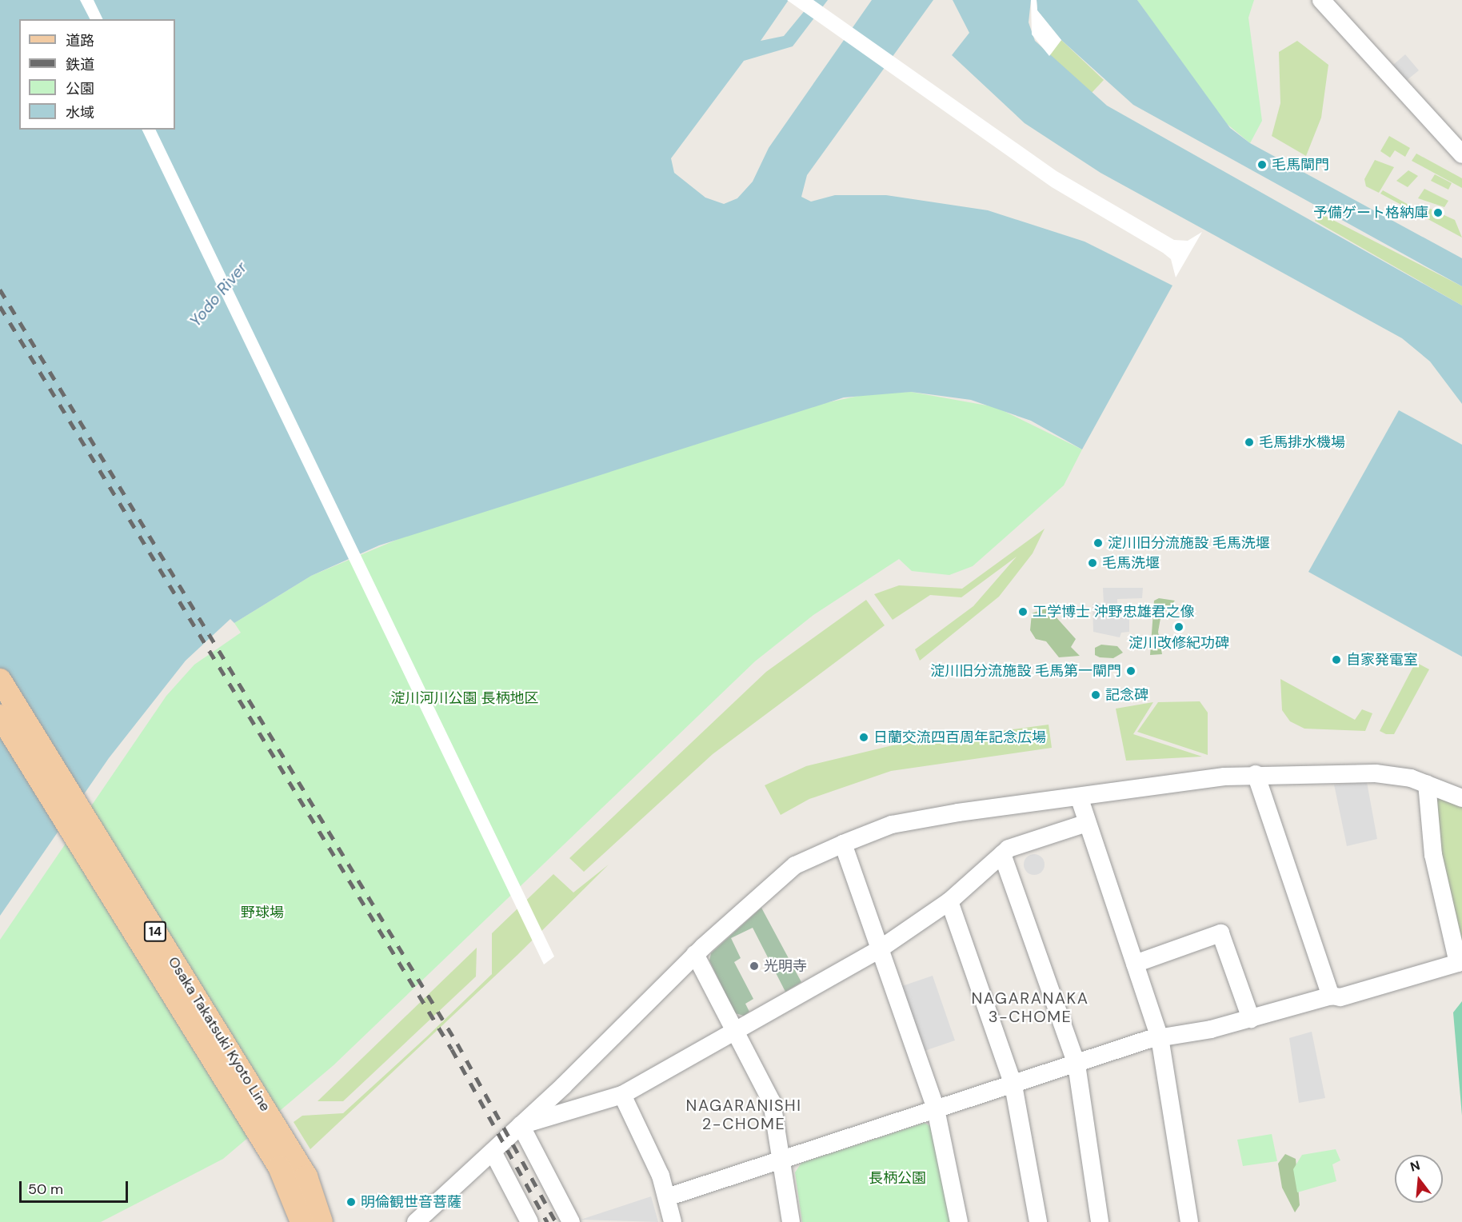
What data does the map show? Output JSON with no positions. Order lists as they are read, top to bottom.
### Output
{
  "streets": {
    "main road": ["14", "Osaka Takatsuki Kyoto Line"]
  },
  "districts": ["NAGARANAKA 3-CHOME", "NAGARANISHI 2-CHOME"],
  "water": ["Yodo River"],
  "parks": ["淀川河川公園 長柄地区", "野球場", "長柄公園"],
  "places": [
    "毛馬閘門",
    "予備ゲート格納庫",
    "毛馬排水機場",
    "淀川旧分流施設 毛馬洗堰",
    "毛馬洗堰",
    "工学博士 沖野忠雄君之像",
    "淀川改修紀功碑",
    "自家発電室",
    "淀川旧分流施設 毛馬第一閘門",
    "記念碑",
    "日蘭交流四百周年記念広場",
    "光明寺",
    "明倫観世音菩薩"
  ],
  "legend": [
    "道路",
    "鉄道",
    "公園",
    "水域"
  ],
  "scale_bar": "50 m",
  "north": "top"
}
